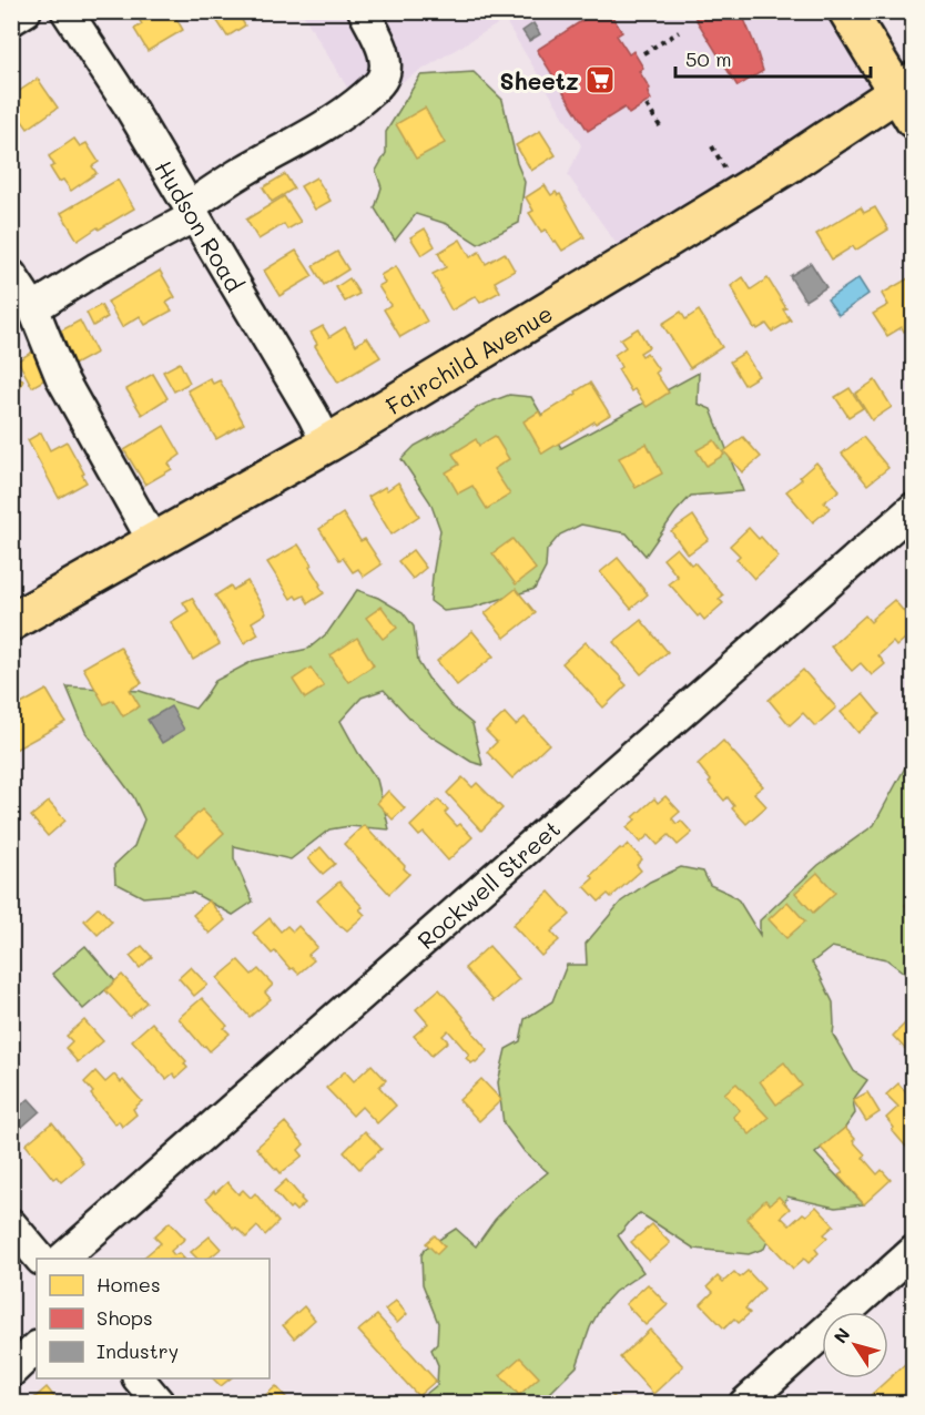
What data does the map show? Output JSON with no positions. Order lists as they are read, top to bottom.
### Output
{
  "streets": {
    "main road": ["Fairchild Avenue"],
    "street": ["Hudson Road", "Rockwell Street"]
  },
  "crossings": [
    ["Hudson Road", "Fairchild Avenue"]
  ],
  "places": {
    "supermarket": ["Sheetz"]
  },
  "legend": ["Homes", "Shops", "Industry"],
  "scale_bar": "50 m",
  "north": "top left"
}
